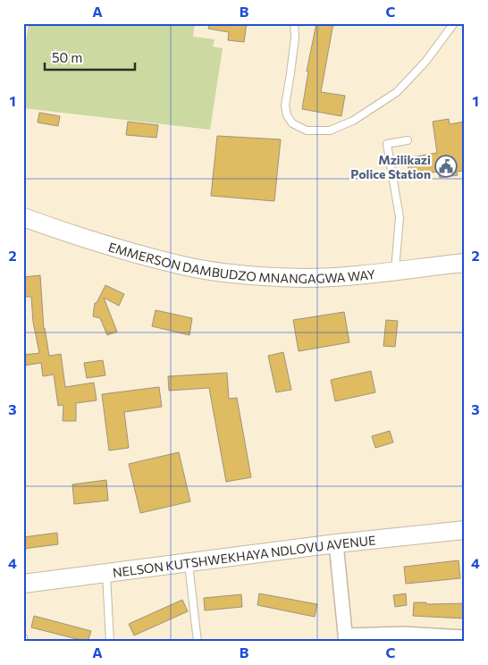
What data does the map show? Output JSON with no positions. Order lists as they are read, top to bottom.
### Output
{
  "streets": {
    "street": ["EMMERSON DAMBUDZO MNANGAGWA WAY", "NELSON KUTSHWEKHAYA NDLOVU AVENUE"]
  },
  "places": {
    "public building": ["Mzilikazi Police Station"]
  },
  "scale_bar": "50 m",
  "grid": {
    "columns": ["A", "B", "C"],
    "rows": [
      "1",
      "2",
      "3",
      "4"
    ]
  }
}
